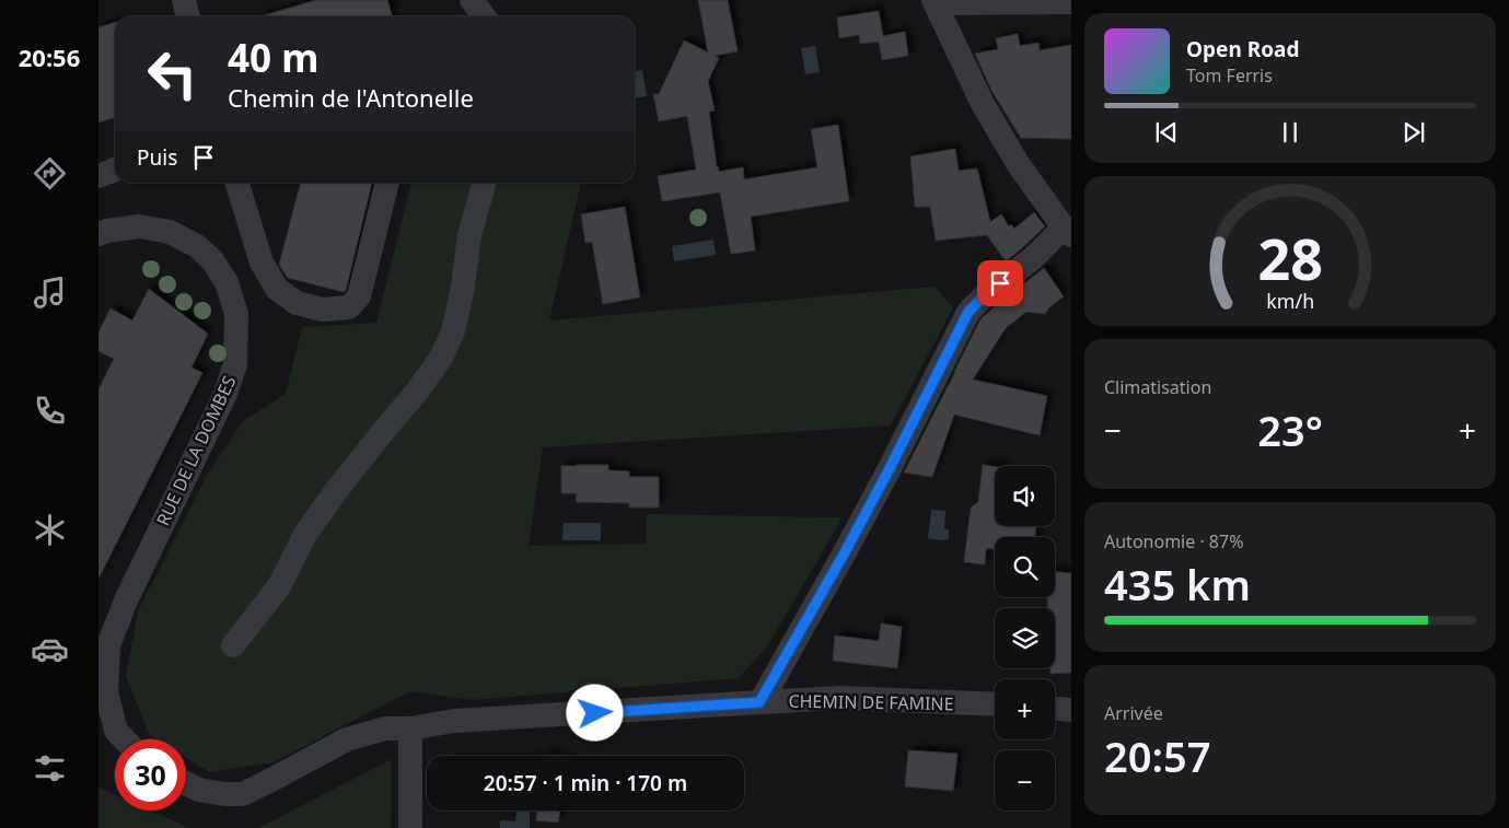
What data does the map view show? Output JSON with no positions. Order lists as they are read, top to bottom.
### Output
{
  "streets": {
    "street": ["RUE DE LA DOMBES", "CHEMIN DE FAMINE"]
  },
  "page": {
    "tabs": "20:56",
    "turn": ["40 m", "Chemin de l'Antonelle"],
    "song": ["Open Road", "Tom Ferris"],
    "then": "Puis",
    "tile": [
      "Climatisation",
      ["Autonomie · 87%", "435 km"],
      ["Arrivée", "20:57"]
    ],
    "heat": ["−", "23°", "+"],
    "map_buttons": ["+", "−"],
    "limit": "30",
    "trip": "20:57 · 1 min · 170 m",
    "gauge": ["28", "km/h"]
  }
}
